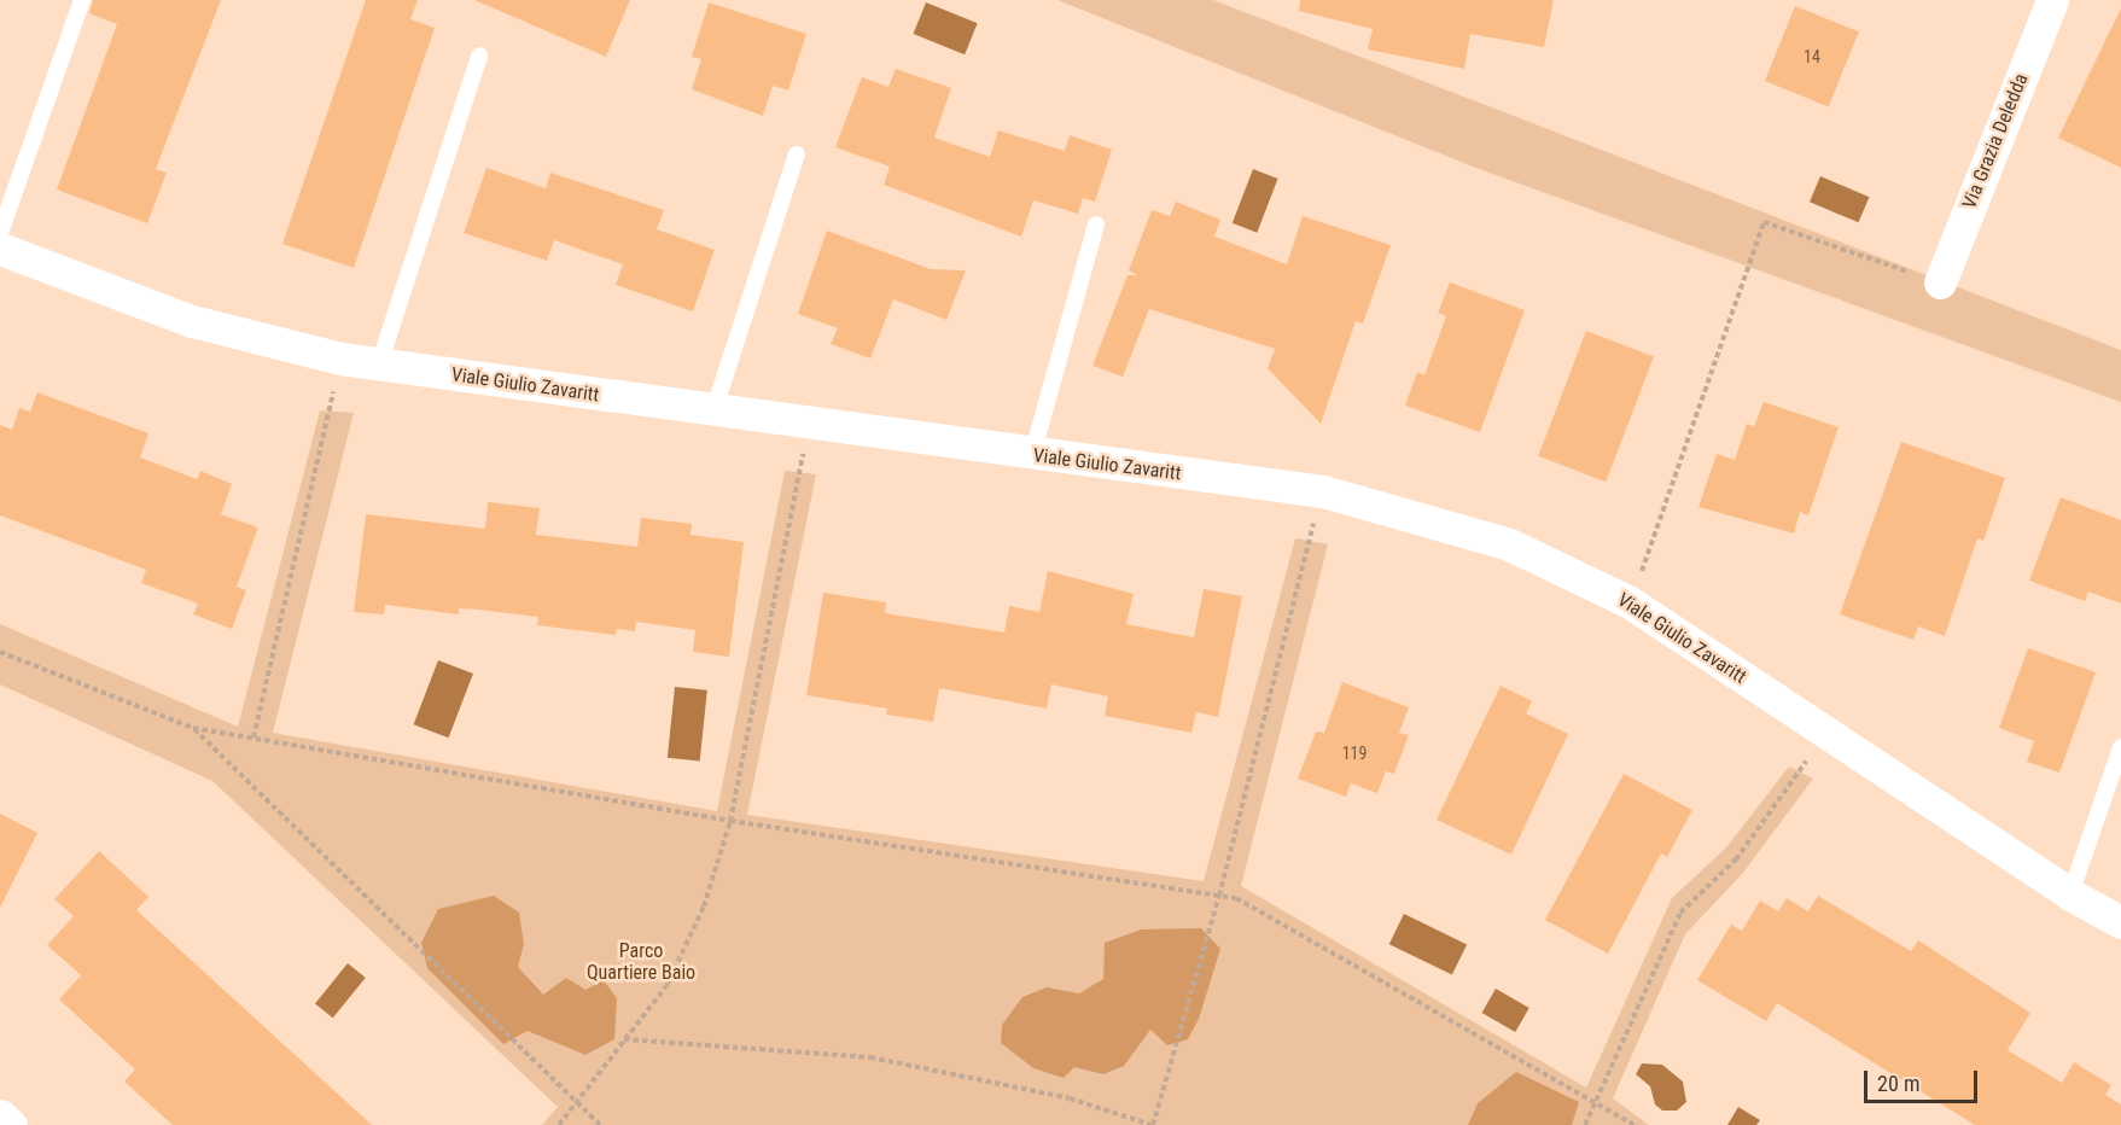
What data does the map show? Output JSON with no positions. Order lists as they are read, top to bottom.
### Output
{
  "streets": {
    "street": ["Via Grazia Deledda", "Viale Giulio Zavaritt"]
  },
  "parks": ["Parco Quartiere Baio"],
  "house_numbers": ["14", "119"],
  "scale_bar": "20 m"
}
